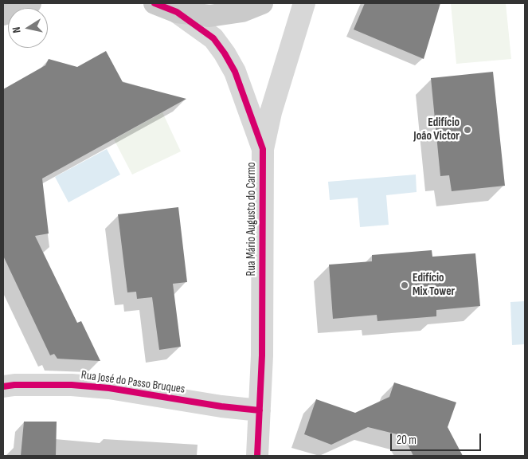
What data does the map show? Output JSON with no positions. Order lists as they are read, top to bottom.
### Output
{
  "streets": {
    "street": ["Rua Mário Augusto do Carmo", "Rua José do Passo Bruques"]
  },
  "crossings": [
    ["Rua Mário Augusto do Carmo", "Rua José do Passo Bruques"]
  ],
  "places": ["Edifício João Victor", "Edifício Mix Tower"],
  "scale_bar": "20 m",
  "north": "left"
}
